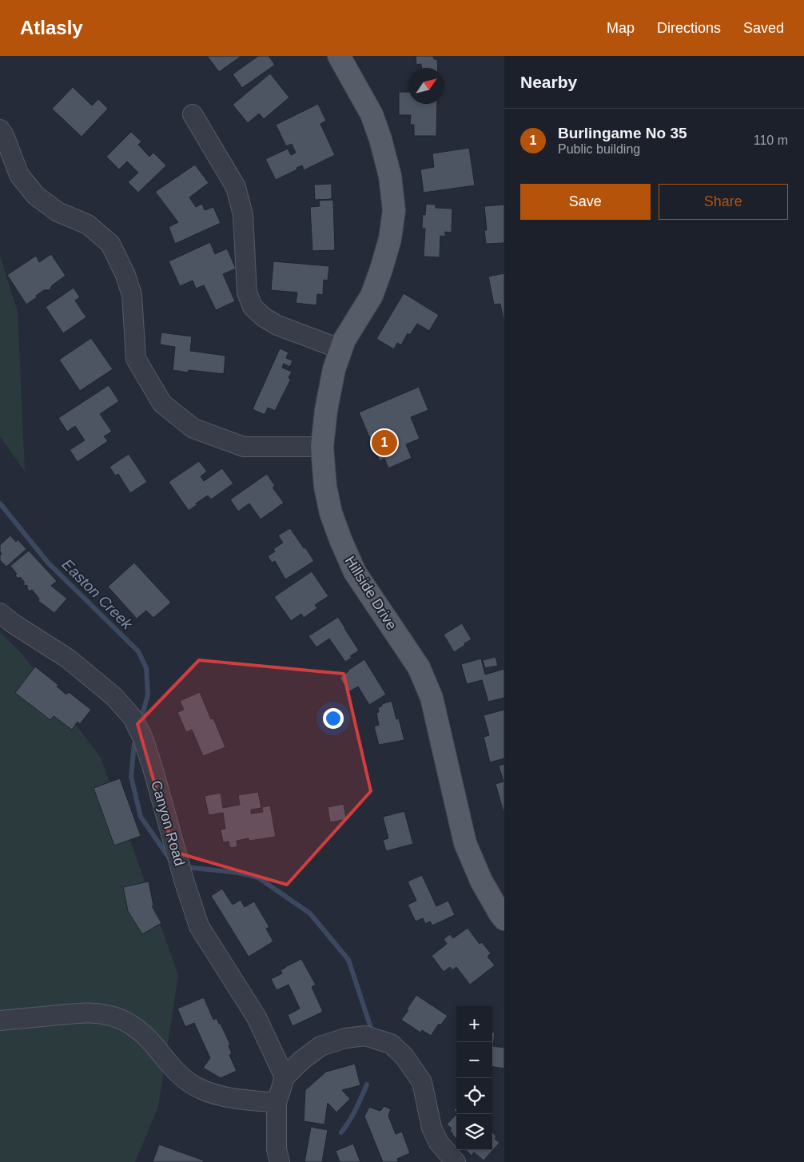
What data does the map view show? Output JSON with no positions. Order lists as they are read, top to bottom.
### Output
{
  "streets": {
    "main road": ["Hillside Drive"],
    "street": ["Canyon Road"]
  },
  "water": ["Easton Creek"],
  "north": "top right",
  "page": {
    "header": "Atlasly",
    "nav": ["Map", "Directions", "Saved"],
    "heading": "Nearby",
    "list": [
      {
        "mark": "1",
        "name": "Burlingame No 35",
        "note": "Public building",
        "value": "110 m"
      }
    ],
    "buttons": ["Save", "Share"],
    "pins": "1",
    "map_buttons": ["+", "−"]
  }
}
